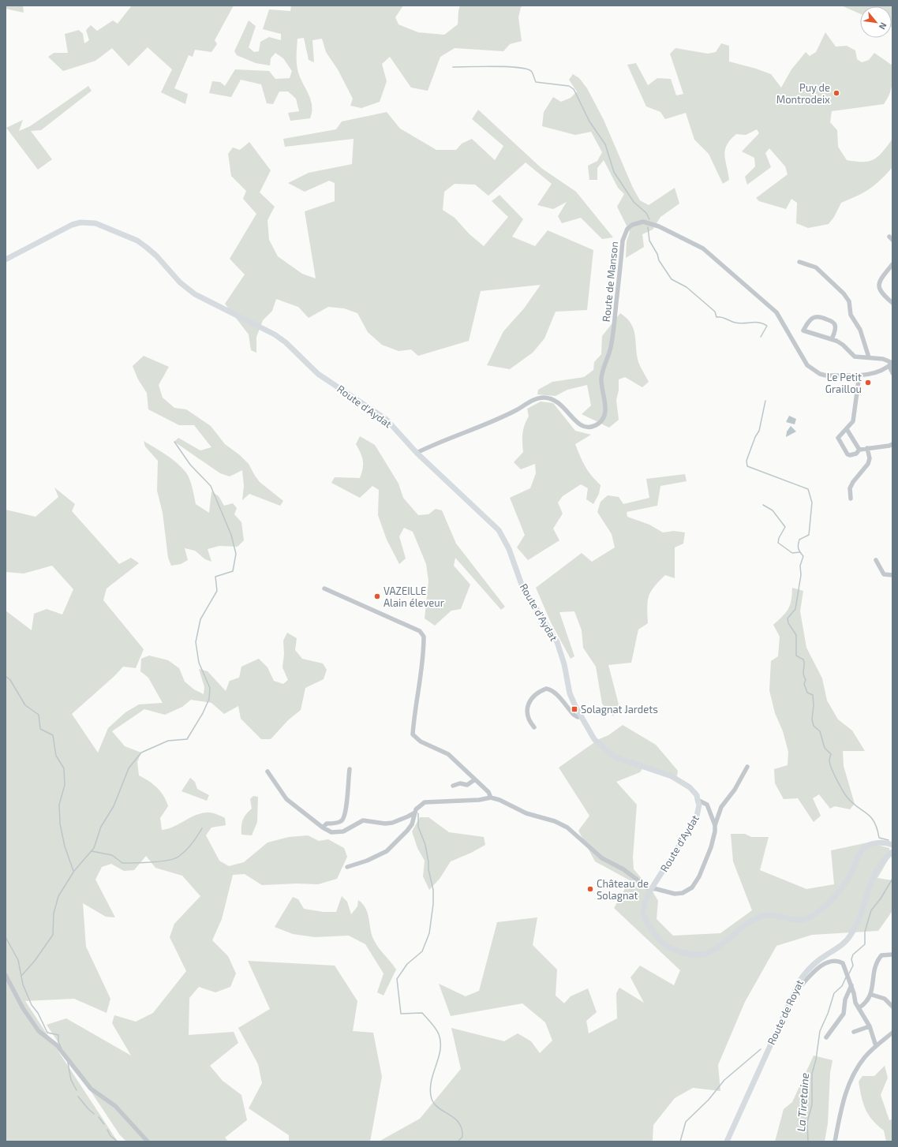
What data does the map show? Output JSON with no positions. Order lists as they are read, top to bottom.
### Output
{
  "streets": {
    "main road": ["Route d'Aydat", "Route de Royat"],
    "street": ["Route de Manson"]
  },
  "crossings": [
    ["Route de Manson", "Route d'Aydat"]
  ],
  "water": ["La Tiretaine"],
  "places": {
    "other": [
      "Puy de Montrodeix",
      "Le Petit Graillou",
      "VAZEILLE Alain éleveur",
      "Château de Solagnat"
    ],
    "transit": ["Solagnat Jardets"]
  },
  "north": "bottom right"
}
